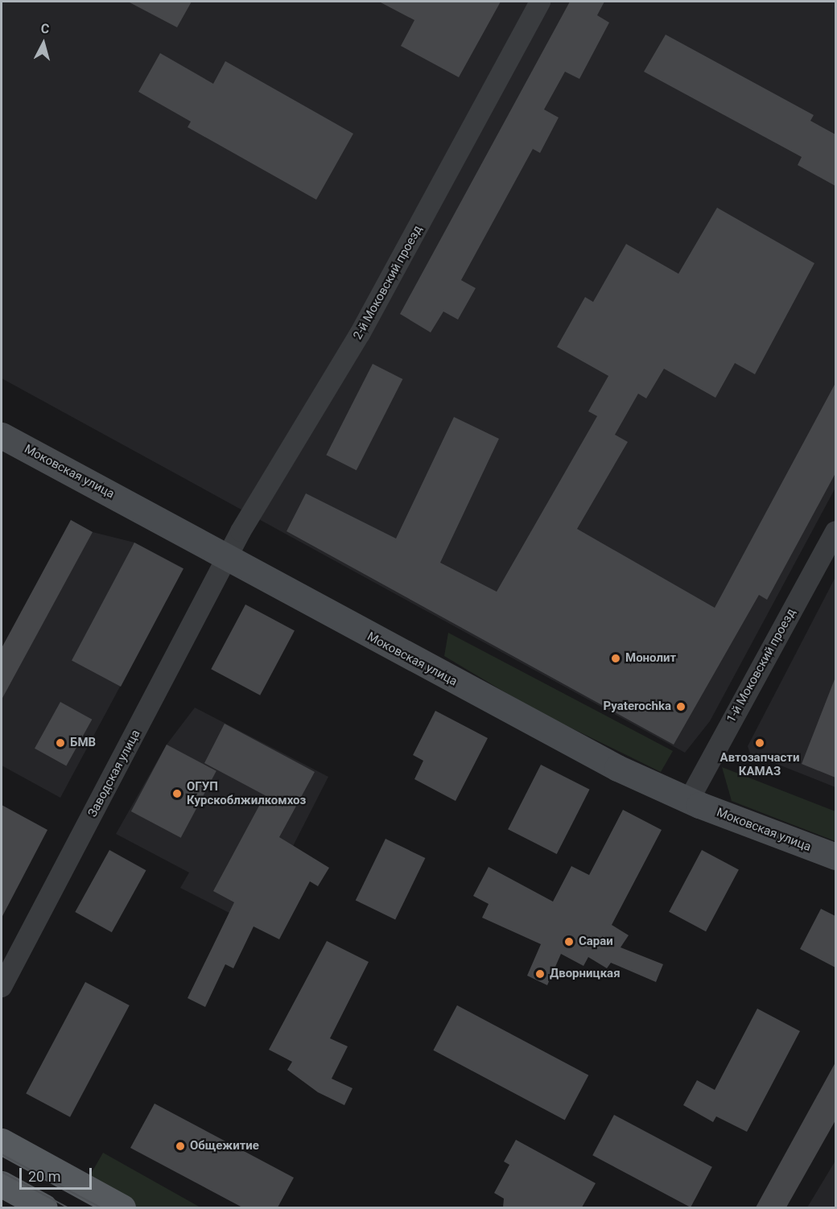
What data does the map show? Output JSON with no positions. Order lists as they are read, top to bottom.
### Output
{
  "streets": {
    "street": [
      "2-й Моковский проезд",
      "Моковская улица",
      "1-й Моковский проезд",
      "Заводская улица"
    ]
  },
  "crossings": [
    ["2-й Моковский проезд", "Моковская улица"],
    ["2-й Моковский проезд", "Заводская улица"],
    ["Моковская улица", "1-й Моковский проезд"],
    ["Моковская улица", "Заводская улица"]
  ],
  "places": [
    "Монолит",
    "Pyaterochka",
    "БМВ",
    "Автозапчасти КАМАЗ",
    "ОГУП Курскоблжилкомхоз",
    "Сараи",
    "Дворницкая",
    "Общежитие"
  ],
  "scale_bar": "20 m",
  "north": "top"
}
